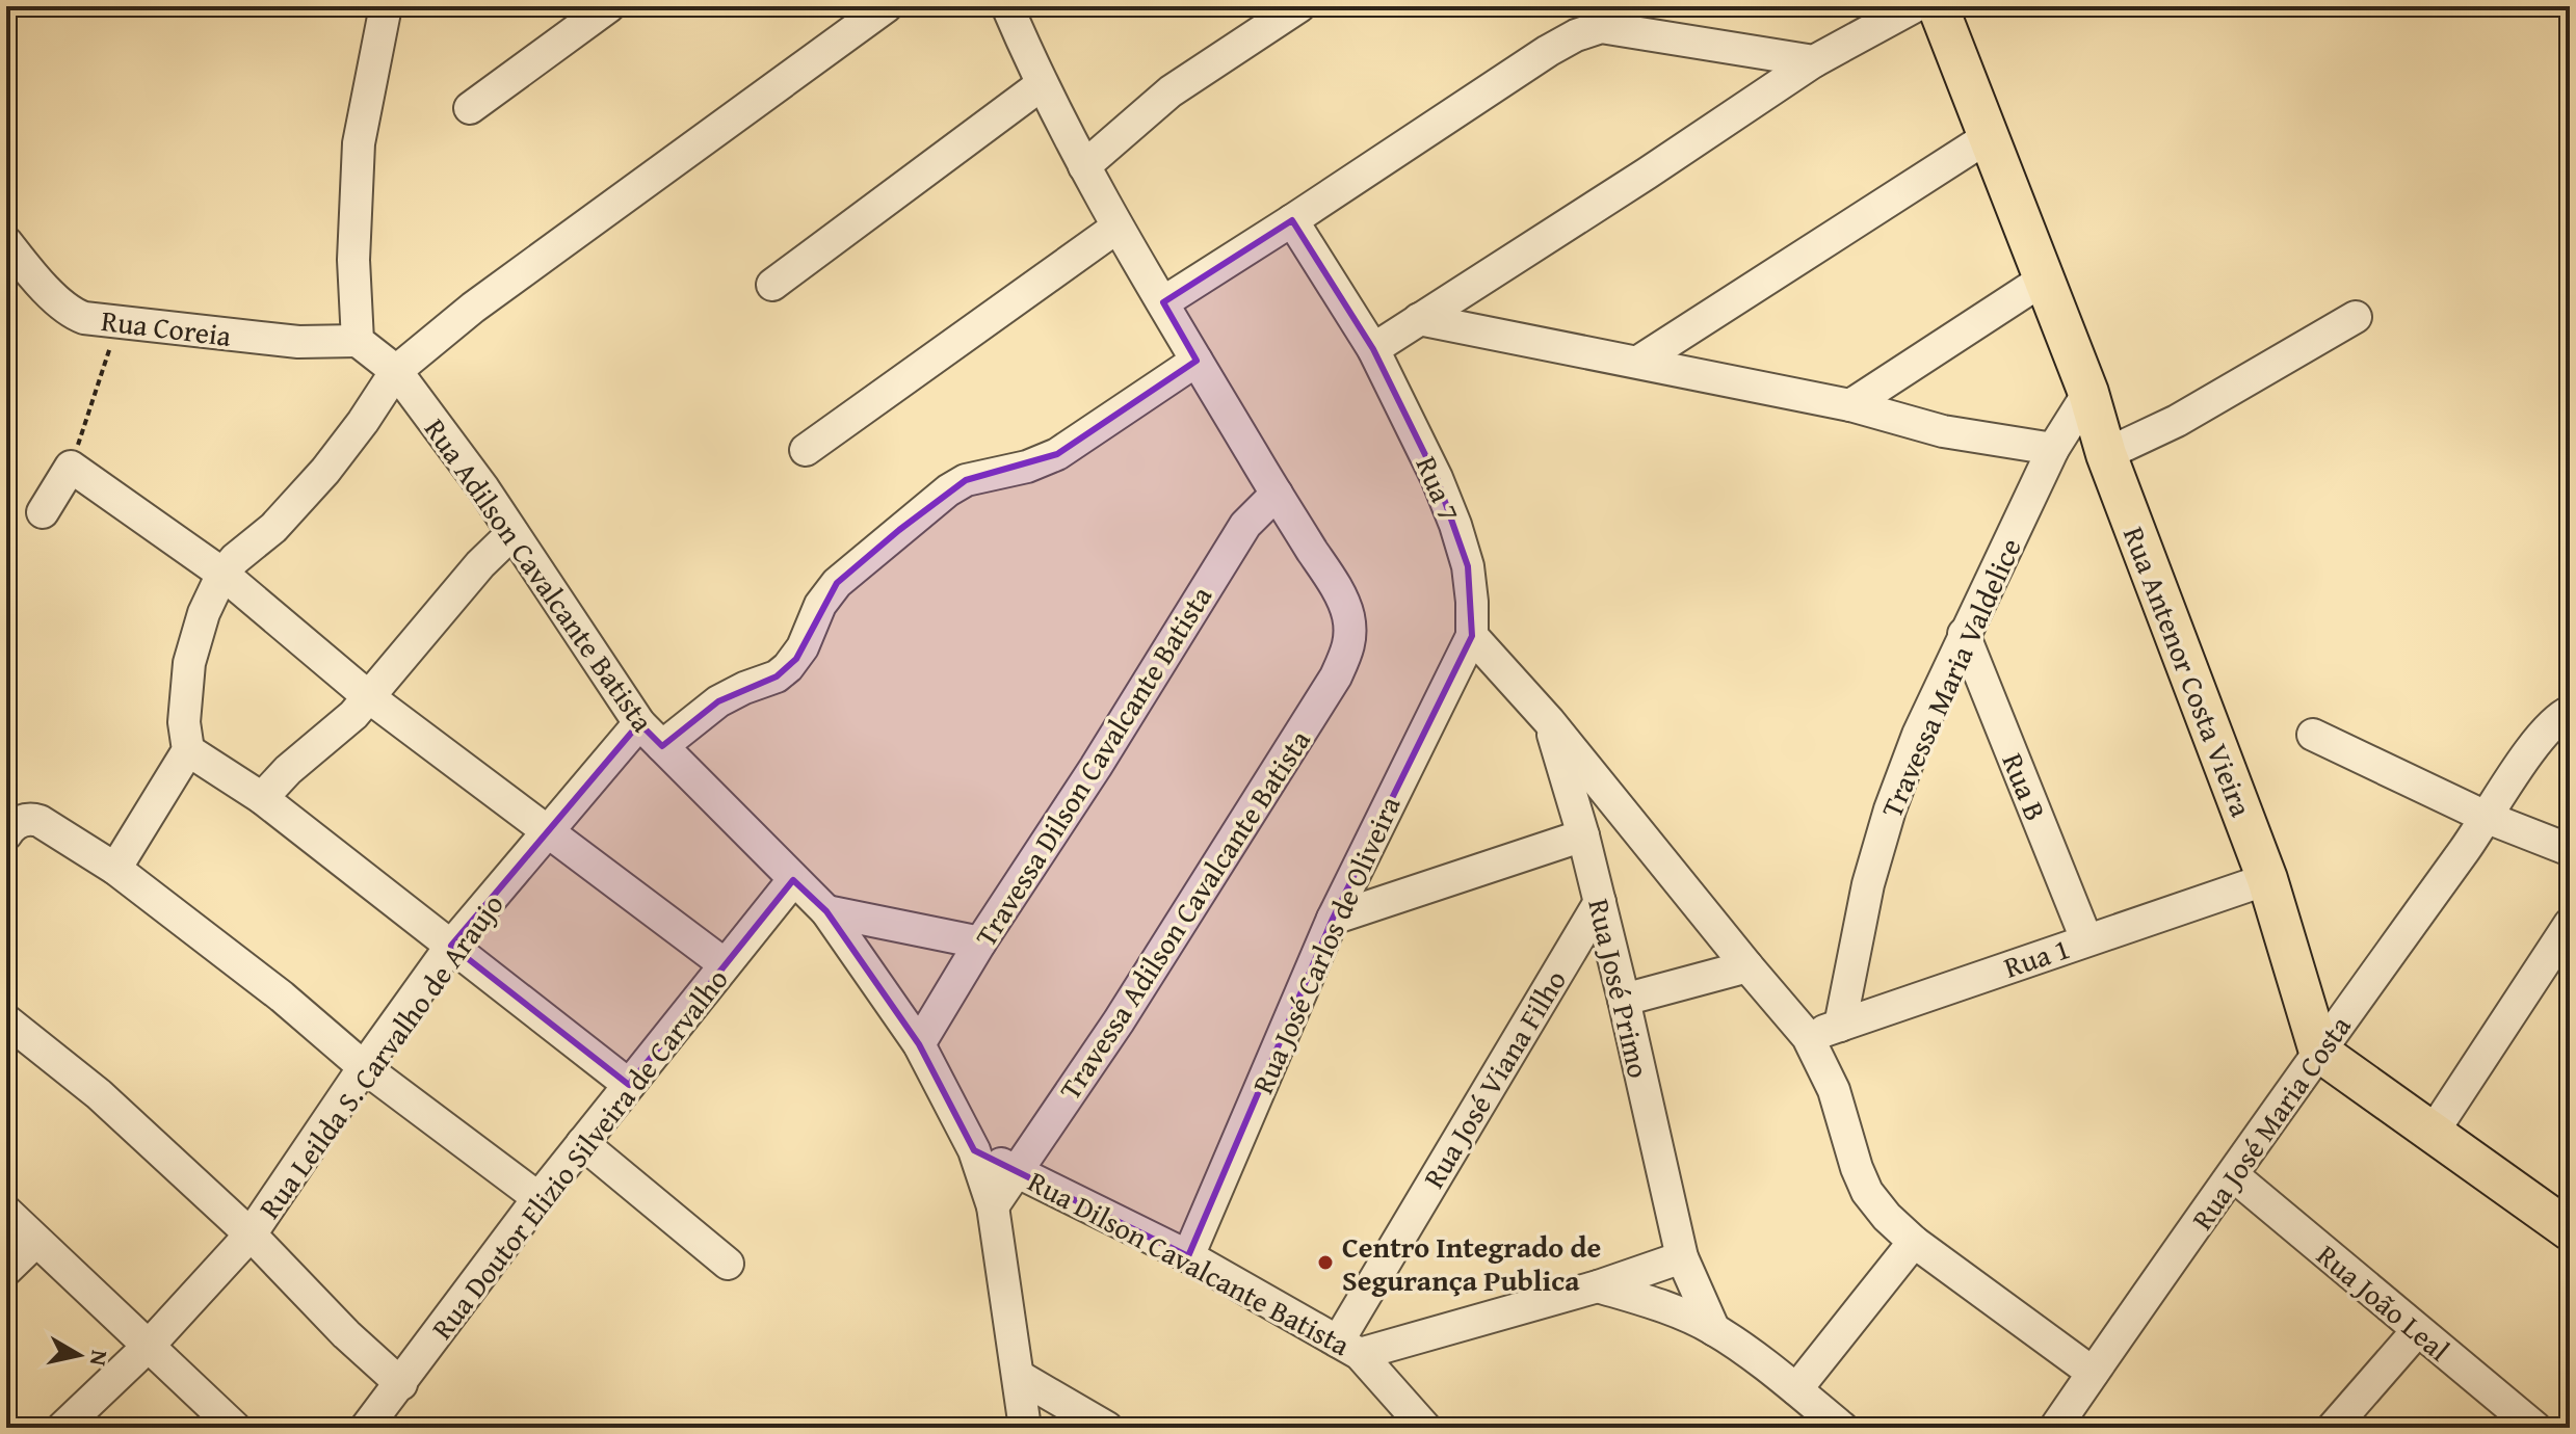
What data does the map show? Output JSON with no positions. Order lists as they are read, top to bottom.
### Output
{
  "streets": {
    "main road": ["Rua Antenor Costa Vieira"],
    "street": [
      "Rua Coreia",
      "Rua 7",
      "Rua Adilson Cavalcante Batista",
      "Travessa Maria Valdelice",
      "Travessa Dilson Cavalcante Batista",
      "Rua B",
      "Travessa Adilson Cavalcante Batista",
      "Rua José Carlos de Oliveira",
      "Rua 1",
      "Rua José Primo",
      "Rua Leilda S. Carvalho de Araujo",
      "Rua José Viana Filho",
      "Rua José Maria Costa",
      "Rua Doutor Elizio Silveira de Carvalho",
      "Rua Dilson Cavalcante Batista",
      "Rua João Leal"
    ]
  },
  "crossings": [
    ["Rua Coreia", "Rua Adilson Cavalcante Batista"],
    ["Rua 7", "Rua José Carlos de Oliveira"],
    ["Rua Adilson Cavalcante Batista", "Travessa Dilson Cavalcante Batista"],
    ["Rua Adilson Cavalcante Batista", "Travessa Adilson Cavalcante Batista"],
    ["Rua Adilson Cavalcante Batista", "Rua Leilda S. Carvalho de Araujo"],
    ["Rua Adilson Cavalcante Batista", "Rua Doutor Elizio Silveira de Carvalho"],
    ["Rua Adilson Cavalcante Batista", "Rua Dilson Cavalcante Batista"],
    ["Rua Antenor Costa Vieira", "Travessa Maria Valdelice"],
    ["Rua Antenor Costa Vieira", "Rua 1"],
    ["Rua Antenor Costa Vieira", "Rua José Maria Costa"],
    ["Travessa Maria Valdelice", "Rua B"],
    ["Travessa Maria Valdelice", "Rua 1"],
    ["Travessa Dilson Cavalcante Batista", "Travessa Adilson Cavalcante Batista"],
    ["Rua B", "Rua 1"],
    ["Travessa Adilson Cavalcante Batista", "Rua Dilson Cavalcante Batista"],
    ["Rua José Carlos de Oliveira", "Rua Dilson Cavalcante Batista"],
    ["Rua José Primo", "Rua José Viana Filho"],
    ["Rua José Viana Filho", "Rua Dilson Cavalcante Batista"],
    ["Rua José Maria Costa", "Rua João Leal"]
  ],
  "places": ["Centro Integrado de Segurança Publica"],
  "north": "right"
}
